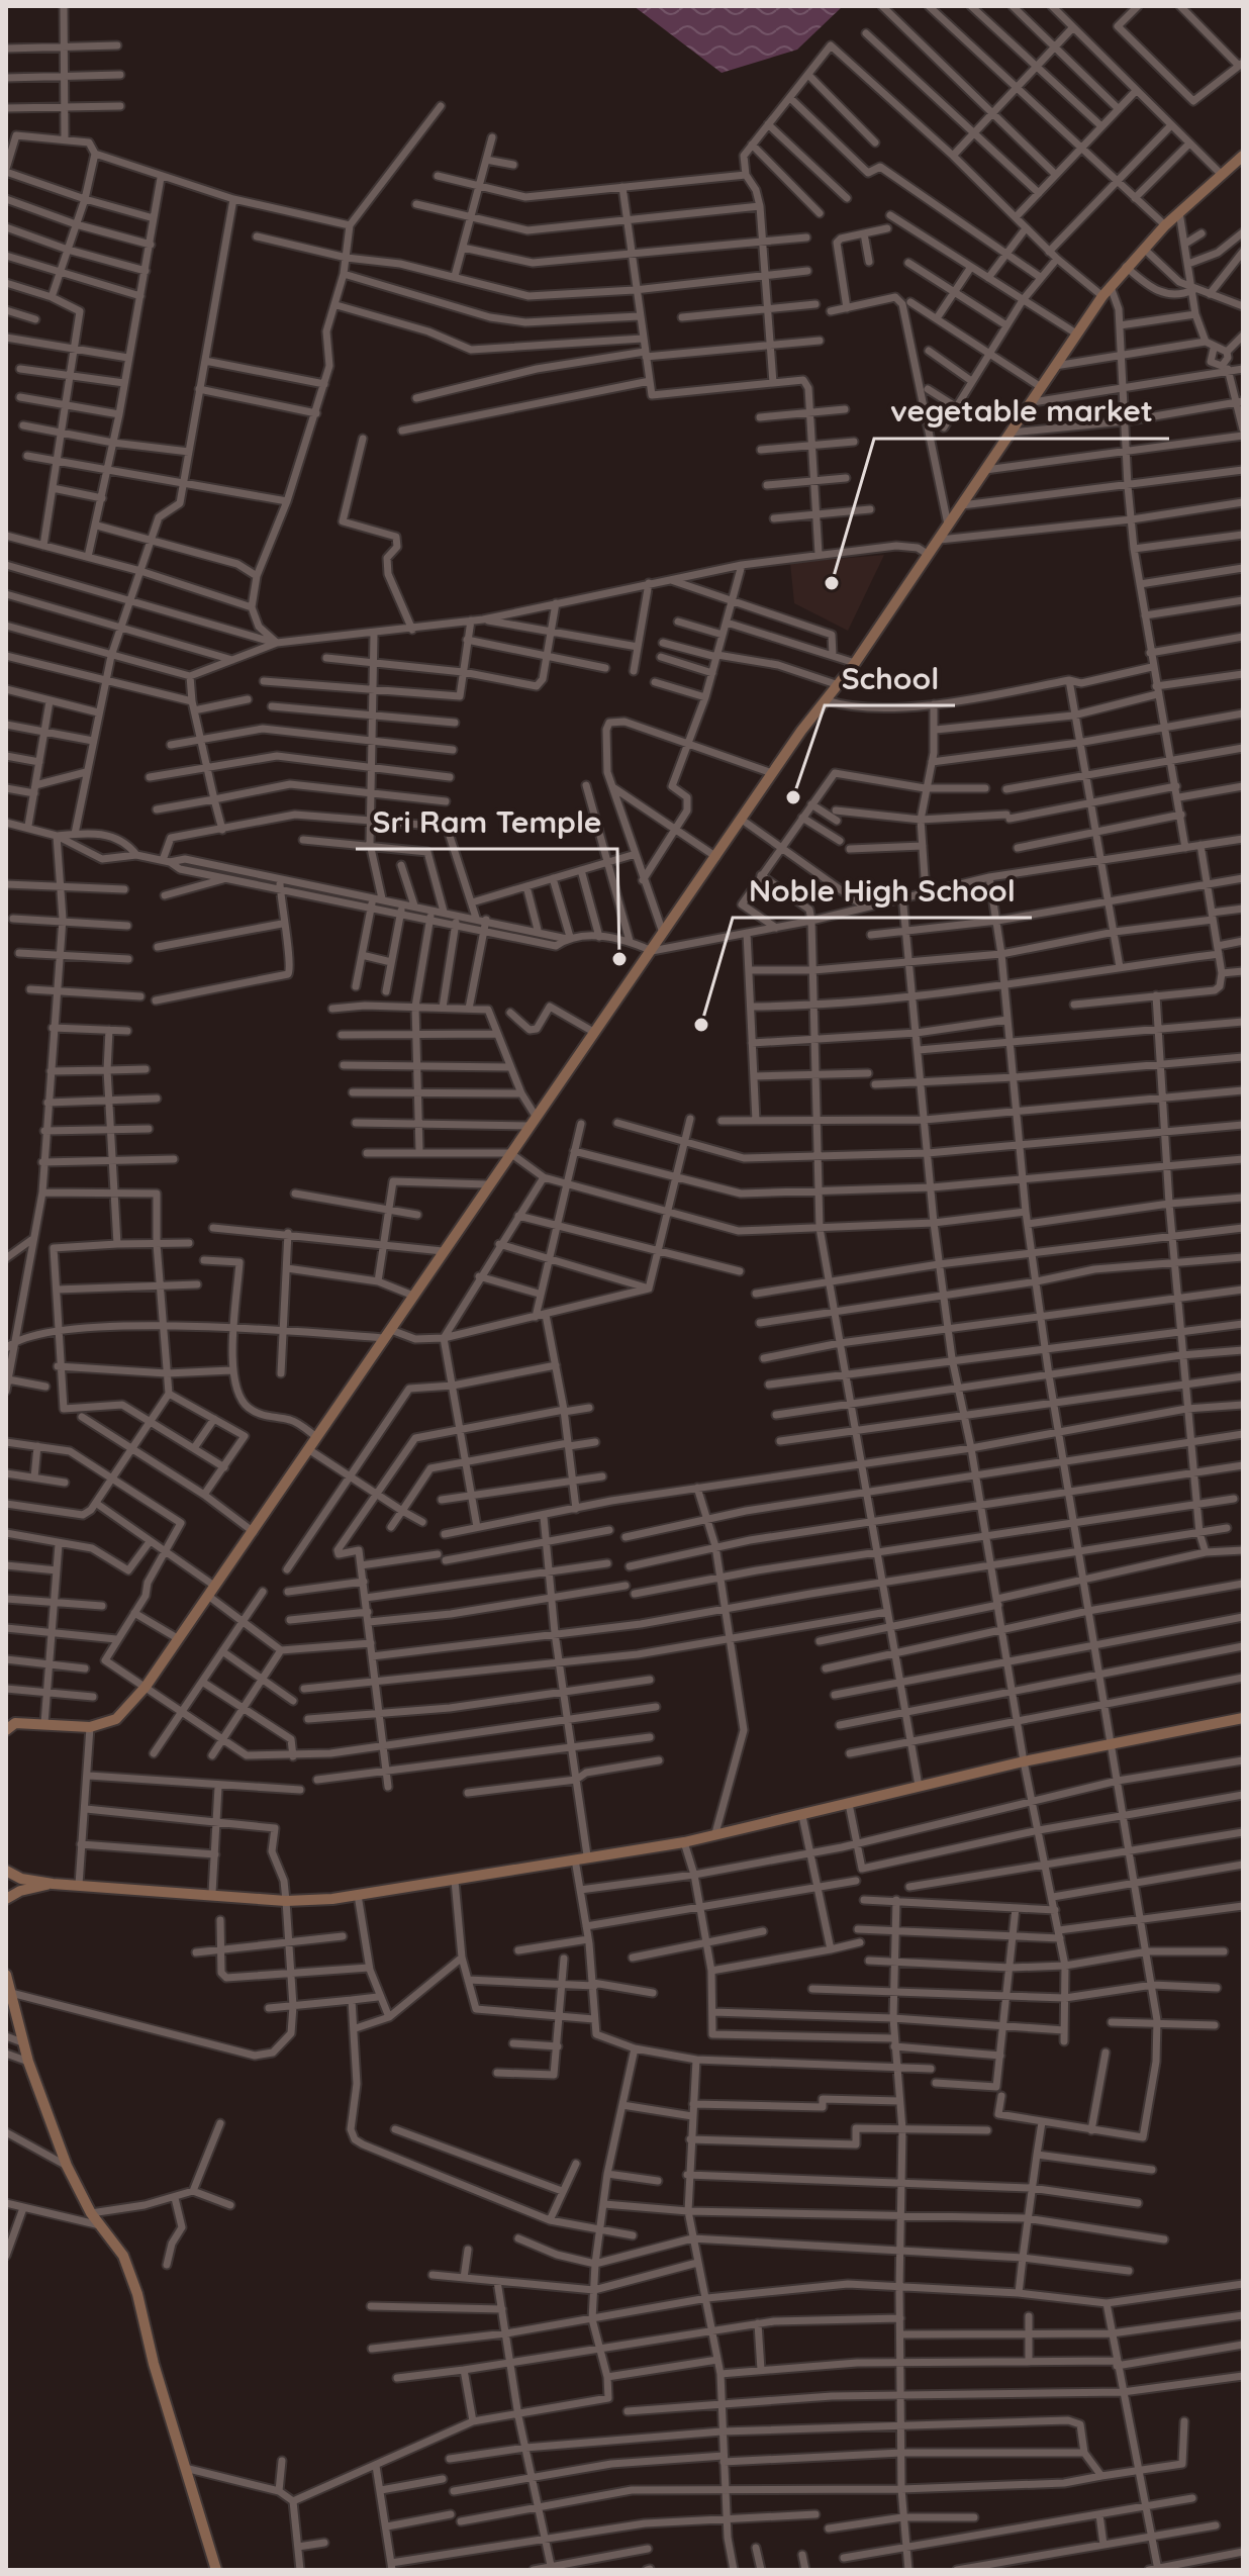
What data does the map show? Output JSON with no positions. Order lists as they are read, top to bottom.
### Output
{
  "places": [
    "vegetable market",
    "School",
    "Sri Ram Temple",
    "Noble High School"
  ]
}
